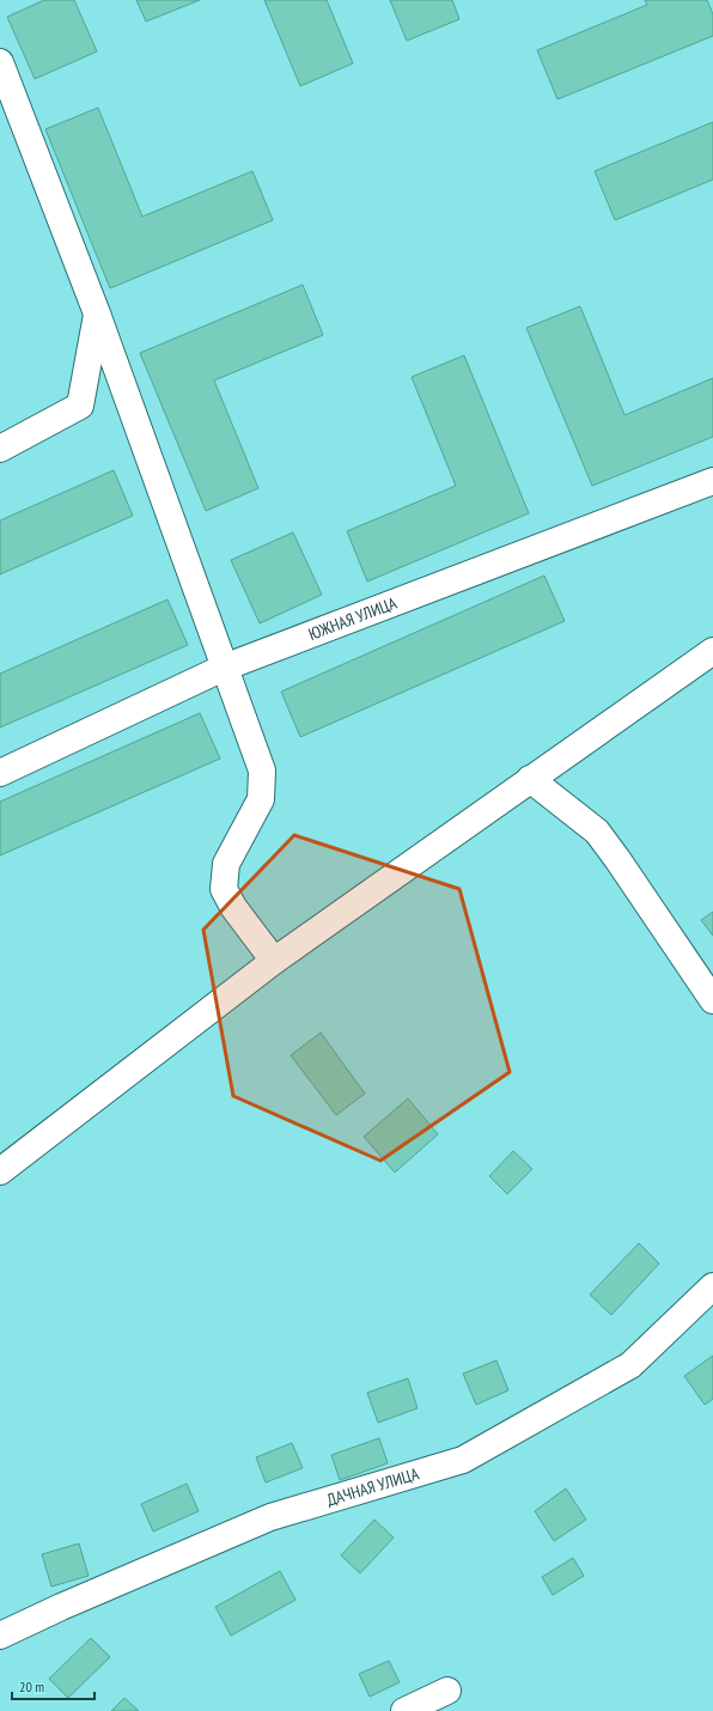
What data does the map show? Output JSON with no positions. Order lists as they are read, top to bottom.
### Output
{
  "streets": {
    "main road": ["ЮЖНАЯ УЛИЦА", "ДАЧНАЯ УЛИЦА"]
  },
  "scale_bar": "20 m"
}
